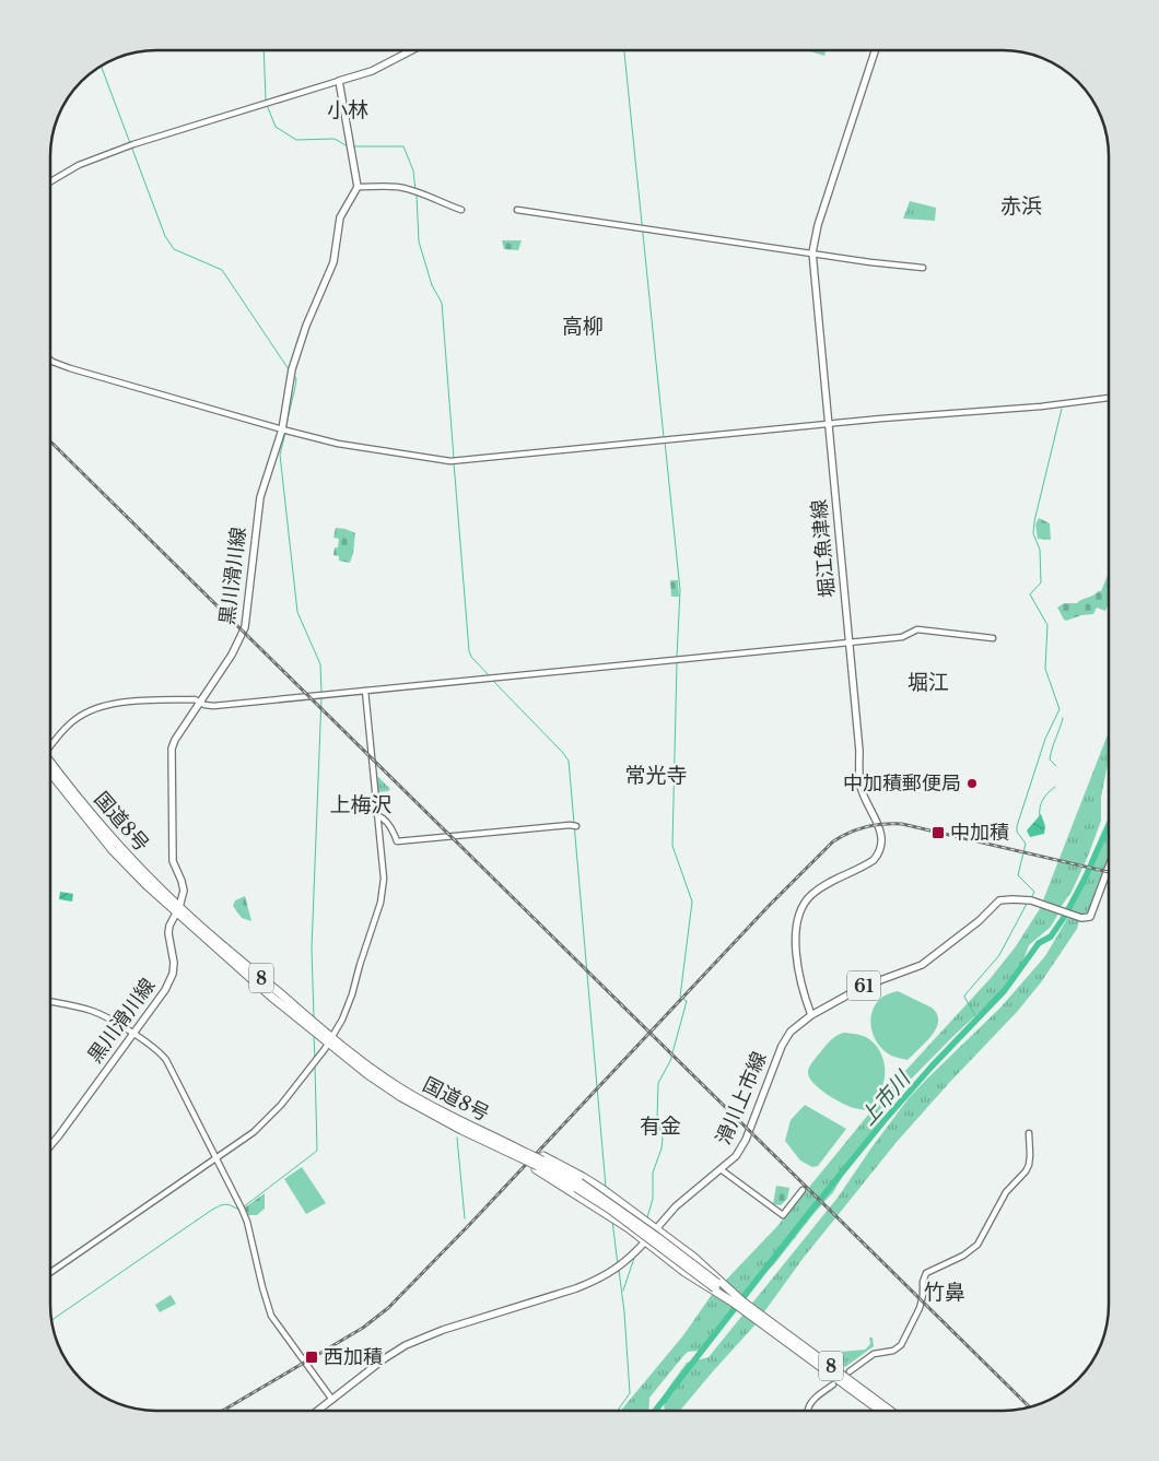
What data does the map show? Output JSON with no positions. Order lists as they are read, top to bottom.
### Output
{
  "streets": {
    "highway": ["国道8号", "8"],
    "main road": [
      "堀江魚津線",
      "黒川滑川線",
      "61",
      "滑川上市線"
    ]
  },
  "crossings": [
    ["堀江魚津線", "滑川上市線"],
    ["黒川滑川線", "国道8号"],
    ["国道8号", "8"],
    ["8", "滑川上市線"]
  ],
  "districts": [
    "小林",
    "赤浜",
    "高柳",
    "堀江",
    "常光寺",
    "上梅沢",
    "有金",
    "竹鼻"
  ],
  "water": ["上市川"],
  "places": {
    "other": ["中加積郵便局"],
    "transit": ["中加積", "西加積"]
  }
}
